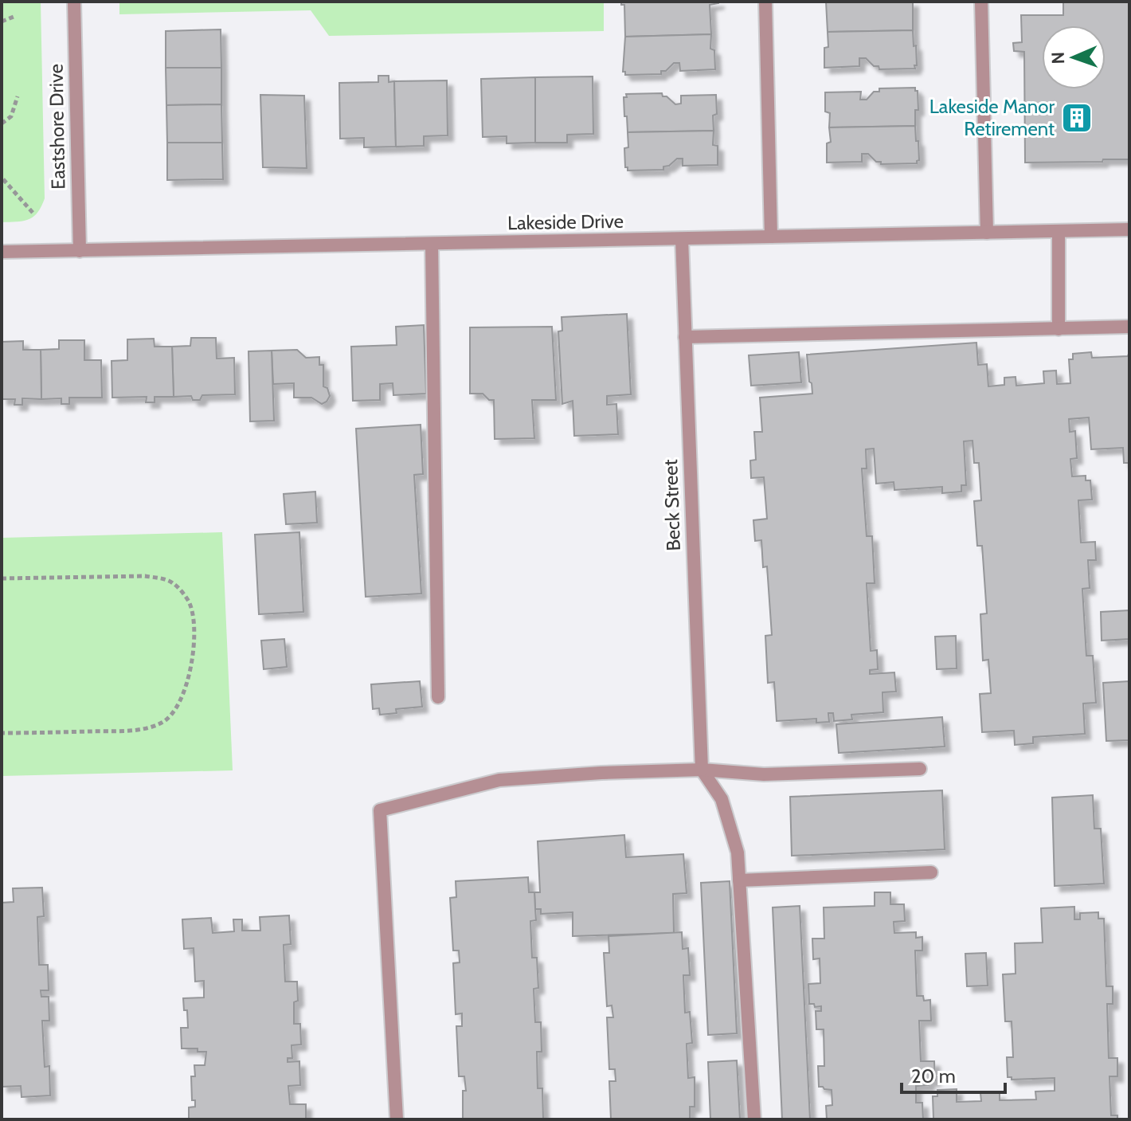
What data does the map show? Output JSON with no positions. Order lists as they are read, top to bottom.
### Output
{
  "streets": {
    "street": ["Eastshore Drive", "Lakeside Drive", "Beck Street"]
  },
  "crossings": [
    ["Eastshore Drive", "Lakeside Drive"],
    ["Lakeside Drive", "Beck Street"]
  ],
  "places": {
    "building": ["Lakeside Manor Retirement"]
  },
  "scale_bar": "20 m",
  "north": "left"
}
